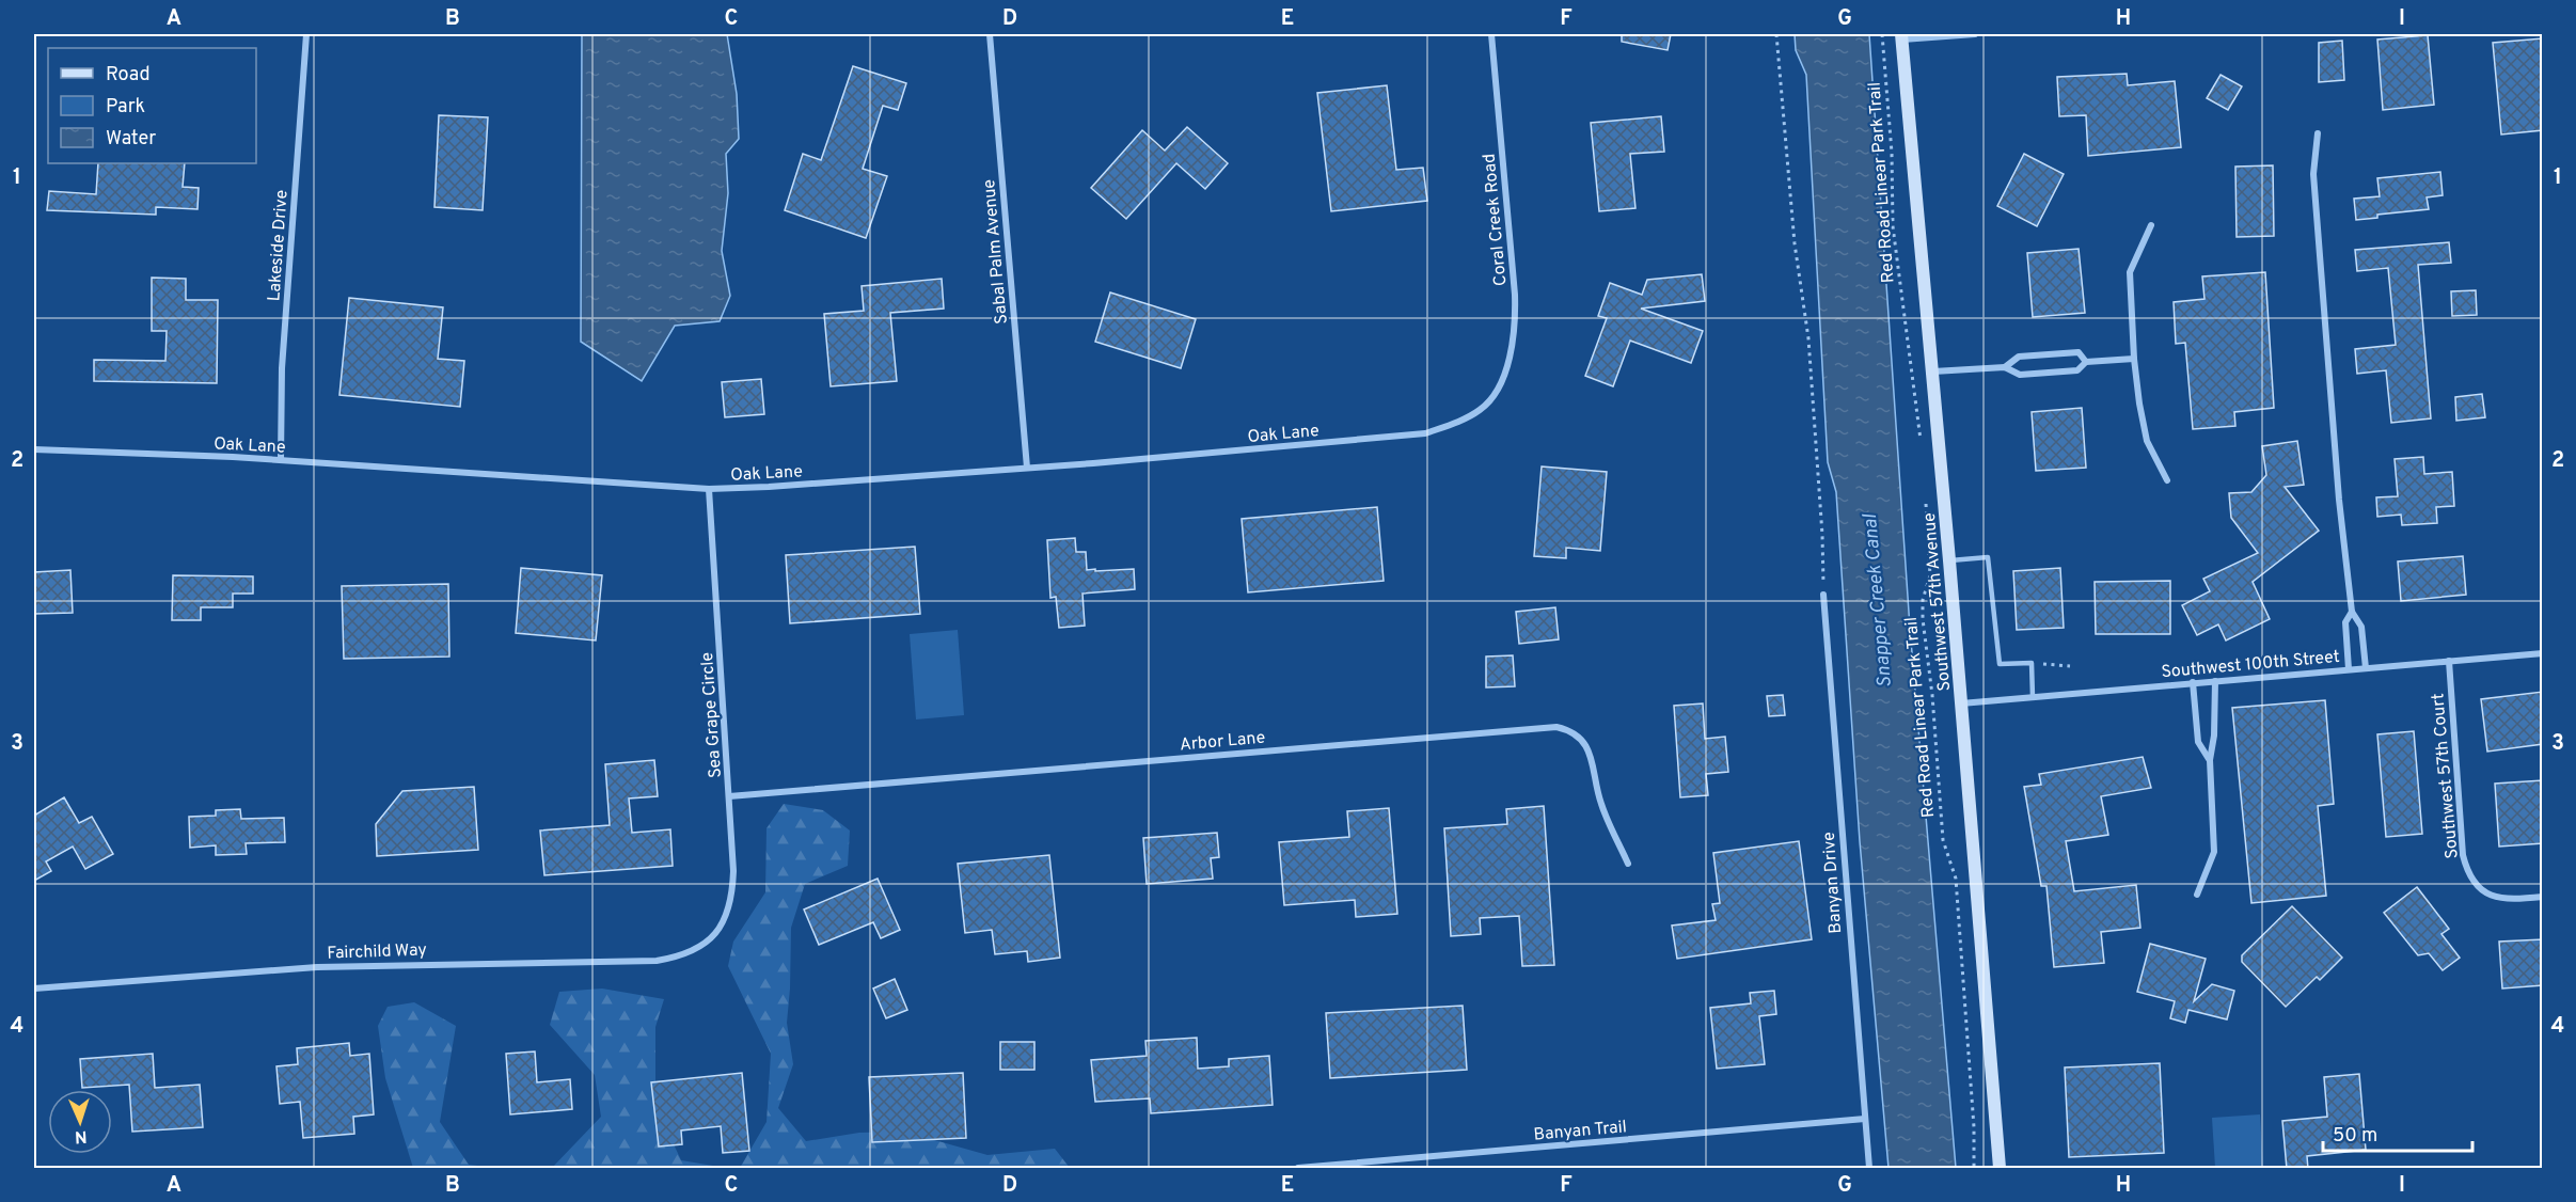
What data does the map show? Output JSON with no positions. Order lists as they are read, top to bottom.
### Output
{
  "streets": {
    "main road": ["Southwest 57th Avenue"],
    "street": [
      "Coral Creek Road",
      "Lakeside Drive",
      "Sabal Palm Avenue",
      "Oak Lane",
      "Southwest 100th Street",
      "Sea Grape Circle",
      "Arbor Lane",
      "Southwest 57th Court",
      "Banyan Drive",
      "Fairchild Way",
      "Banyan Trail"
    ],
    "path": ["Red Road Linear Park Trail"]
  },
  "crossings": [
    ["Coral Creek Road", "Oak Lane"],
    ["Lakeside Drive", "Oak Lane"],
    ["Sabal Palm Avenue", "Oak Lane"],
    ["Oak Lane", "Sea Grape Circle"],
    ["Southwest 57th Avenue", "Southwest 100th Street"],
    ["Southwest 100th Street", "Southwest 57th Court"],
    ["Sea Grape Circle", "Arbor Lane"],
    ["Sea Grape Circle", "Fairchild Way"],
    ["Banyan Drive", "Banyan Trail"]
  ],
  "water": ["Snapper Creek Canal"],
  "legend": ["Road", "Park", "Water"],
  "scale_bar": "50 m",
  "north": "bottom",
  "grid": {
    "columns": [
      "A",
      "B",
      "C",
      "D",
      "E",
      "F",
      "G",
      "H",
      "I"
    ],
    "rows": [
      "1",
      "2",
      "3",
      "4"
    ]
  }
}
